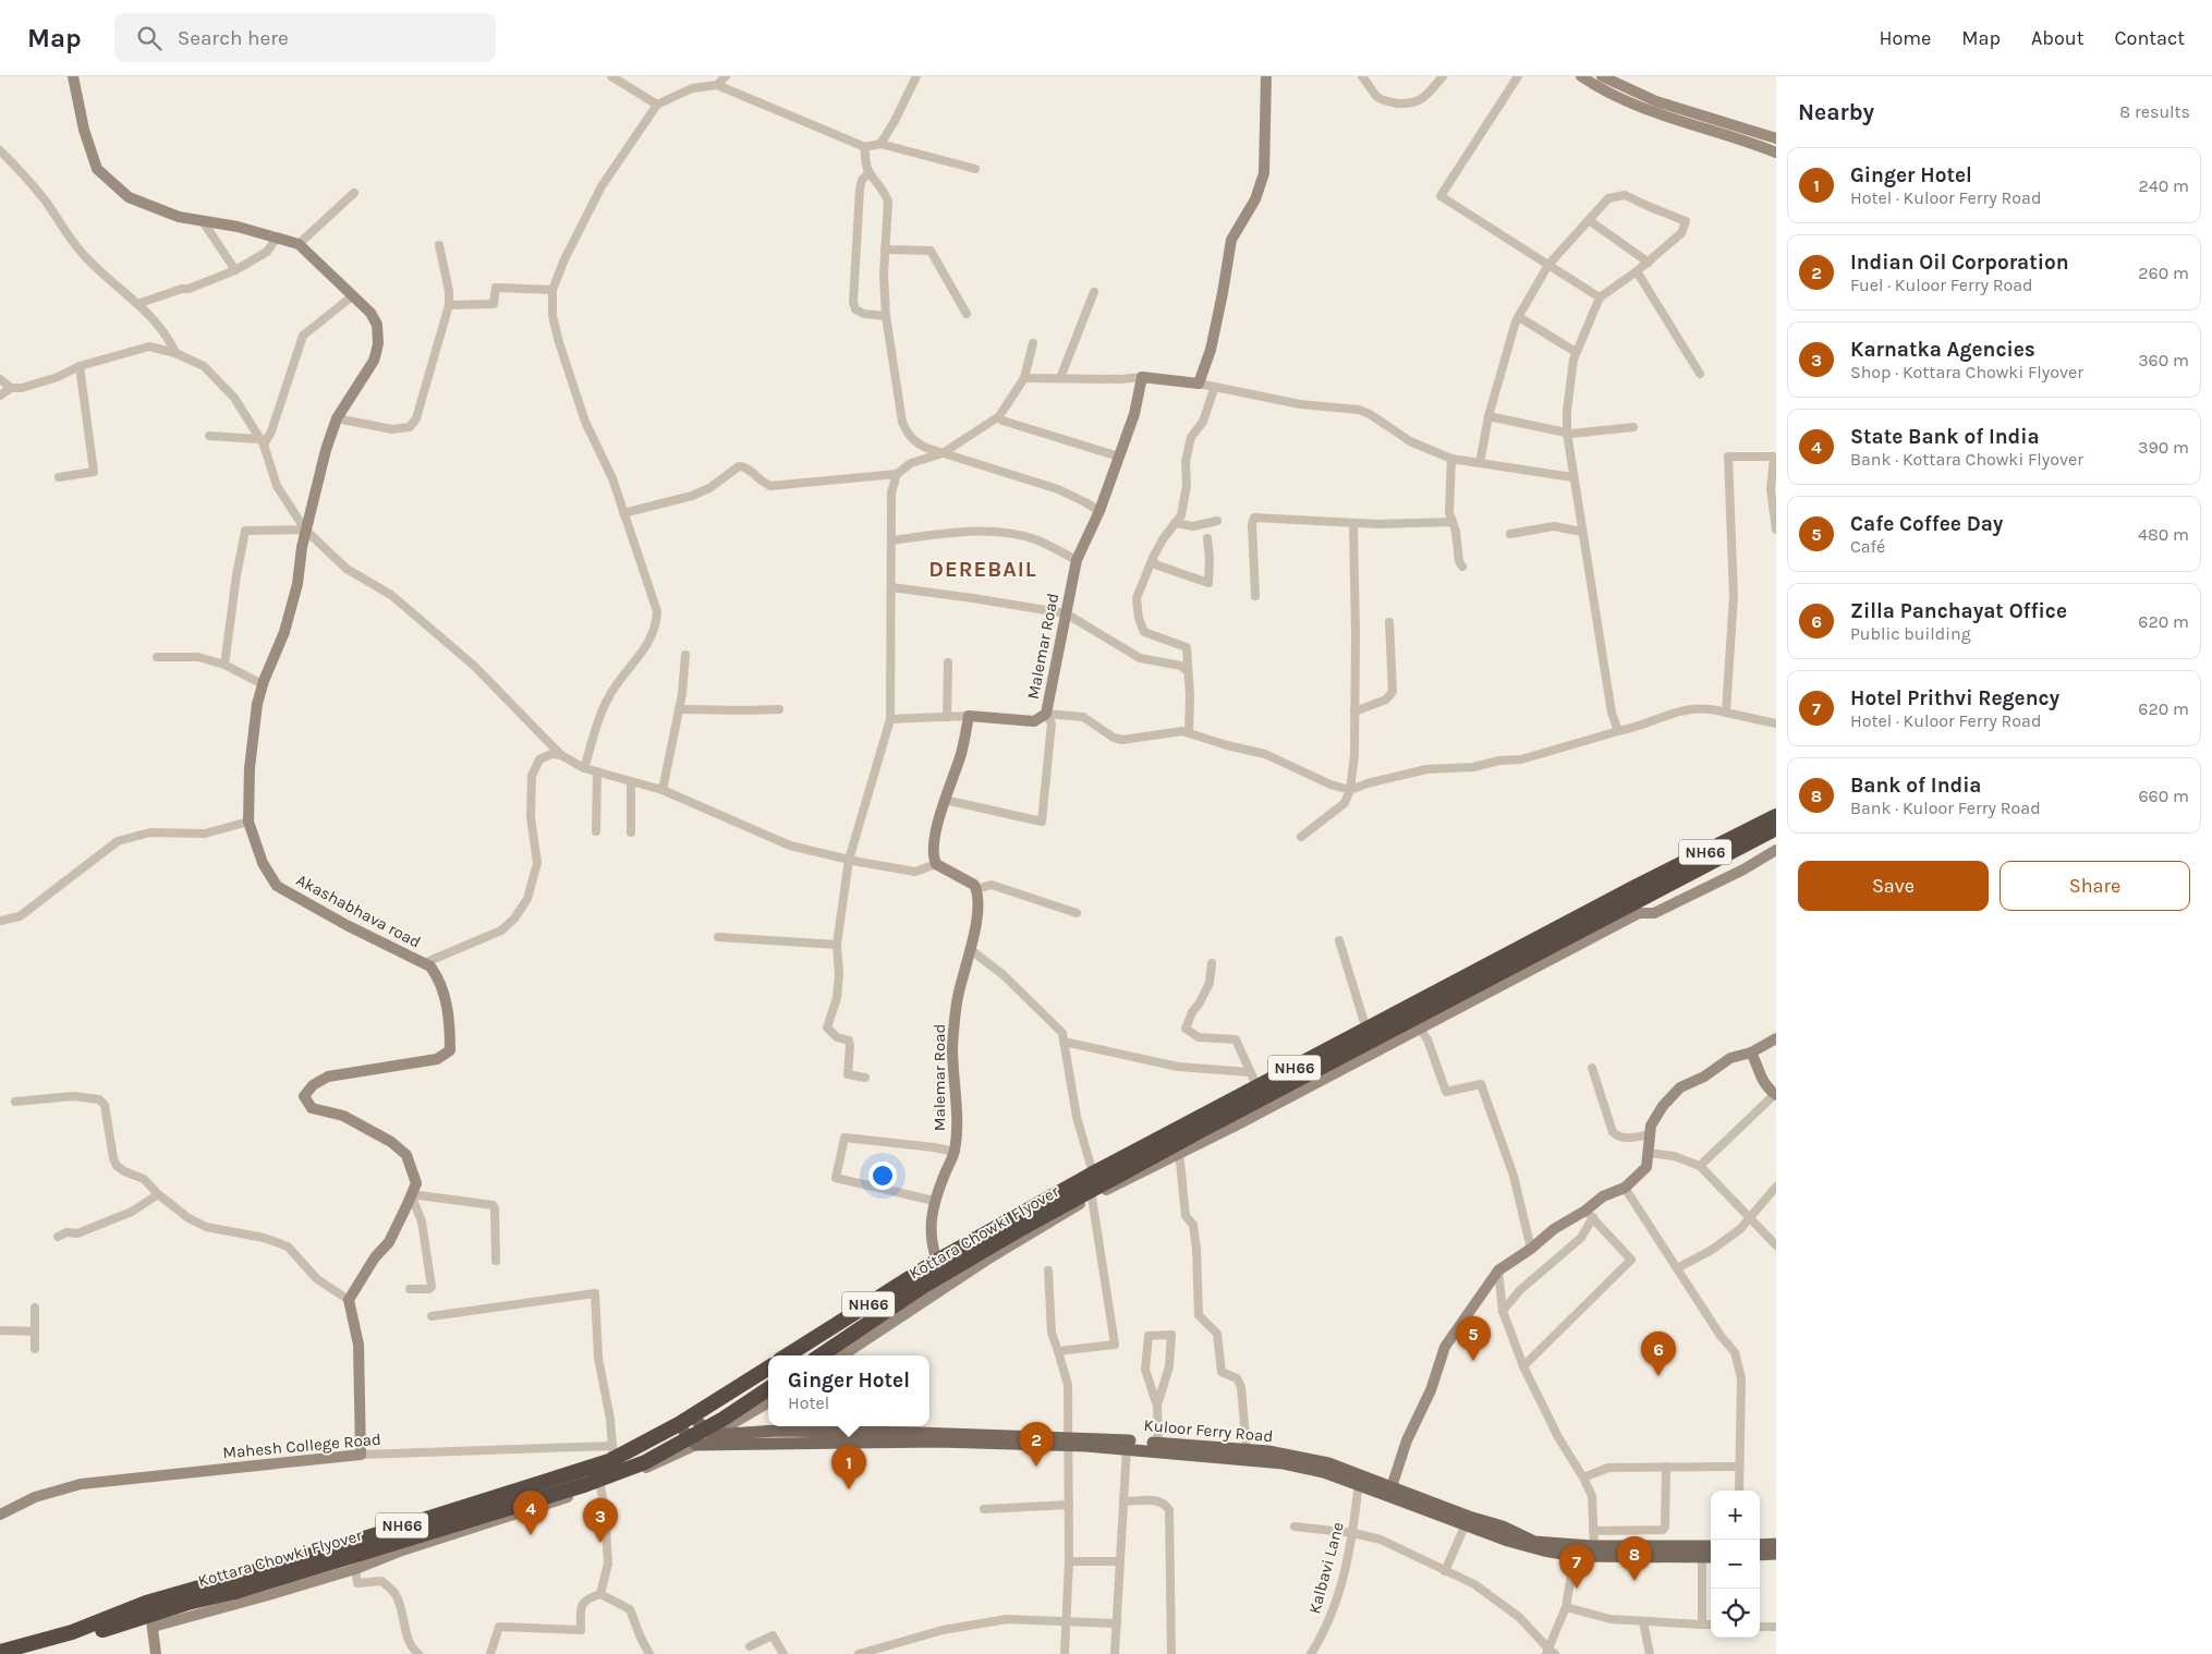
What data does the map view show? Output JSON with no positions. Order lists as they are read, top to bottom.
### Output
{
  "streets": {
    "highway": ["NH66", "Kottara Chowki Flyover"],
    "main road": ["Kuloor Ferry Road"],
    "street": [
      "Malemar Road",
      "Akashabhava road",
      "Mahesh College Road",
      "Kalbavi Lane"
    ]
  },
  "crossings": [
    ["Malemar Road", "NH66"],
    ["NH66", "Kottara Chowki Flyover"],
    ["NH66", "Mahesh College Road"],
    ["Kuloor Ferry Road", "Kalbavi Lane"]
  ],
  "districts": ["DEREBAIL"],
  "page": {
    "header": "Map",
    "search": "Search here",
    "nav": [
      "Home",
      "Map",
      "About",
      "Contact"
    ],
    "heading": ["Nearby", "8 results"],
    "list": [
      {
        "mark": "1",
        "name": "Ginger Hotel",
        "note": "Hotel · Kuloor Ferry Road",
        "value": "240 m"
      },
      {
        "mark": "2",
        "name": "Indian Oil Corporation",
        "note": "Fuel · Kuloor Ferry Road",
        "value": "260 m"
      },
      {
        "mark": "3",
        "name": "Karnatka Agencies",
        "note": "Shop · Kottara Chowki Flyover",
        "value": "360 m"
      },
      {
        "mark": "4",
        "name": "State Bank of India",
        "note": "Bank · Kottara Chowki Flyover",
        "value": "390 m"
      },
      {
        "mark": "5",
        "name": "Cafe Coffee Day",
        "note": "Café",
        "value": "480 m"
      },
      {
        "mark": "6",
        "name": "Zilla Panchayat Office",
        "note": "Public building",
        "value": "620 m"
      },
      {
        "mark": "7",
        "name": "Hotel Prithvi Regency",
        "note": "Hotel · Kuloor Ferry Road",
        "value": "620 m"
      },
      {
        "mark": "8",
        "name": "Bank of India",
        "note": "Bank · Kuloor Ferry Road",
        "value": "660 m"
      }
    ],
    "buttons": ["Save", "Share"],
    "pins": [
      "5",
      "6",
      "2",
      "1",
      "4",
      "3",
      "8",
      "7"
    ],
    "popup": ["Ginger Hotel", "Hotel"],
    "map_buttons": ["+", "−"]
  }
}
